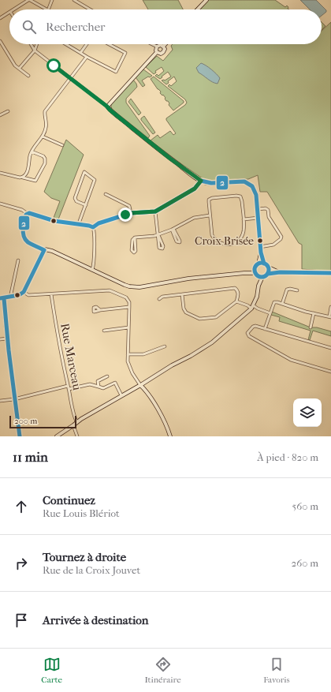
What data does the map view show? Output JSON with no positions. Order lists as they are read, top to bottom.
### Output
{
  "streets": {
    "street": ["Rue Marceau"]
  },
  "places": ["Croix Brisée"],
  "lines": ["transit line 2"],
  "scale_bar": "200 m",
  "page": {
    "search": "Rechercher",
    "scale": "200 m",
    "heading": ["11 min", "À pied · 820 m"],
    "list": [
      ["Continuez", "Rue Louis Blériot", "560 m"],
      ["Tournez à droite", "Rue de la Croix Jouvet", "260 m"],
      "Arrivée à destination"
    ],
    "nav": ["Carte", "Itinéraire", "Favoris"]
  }
}
